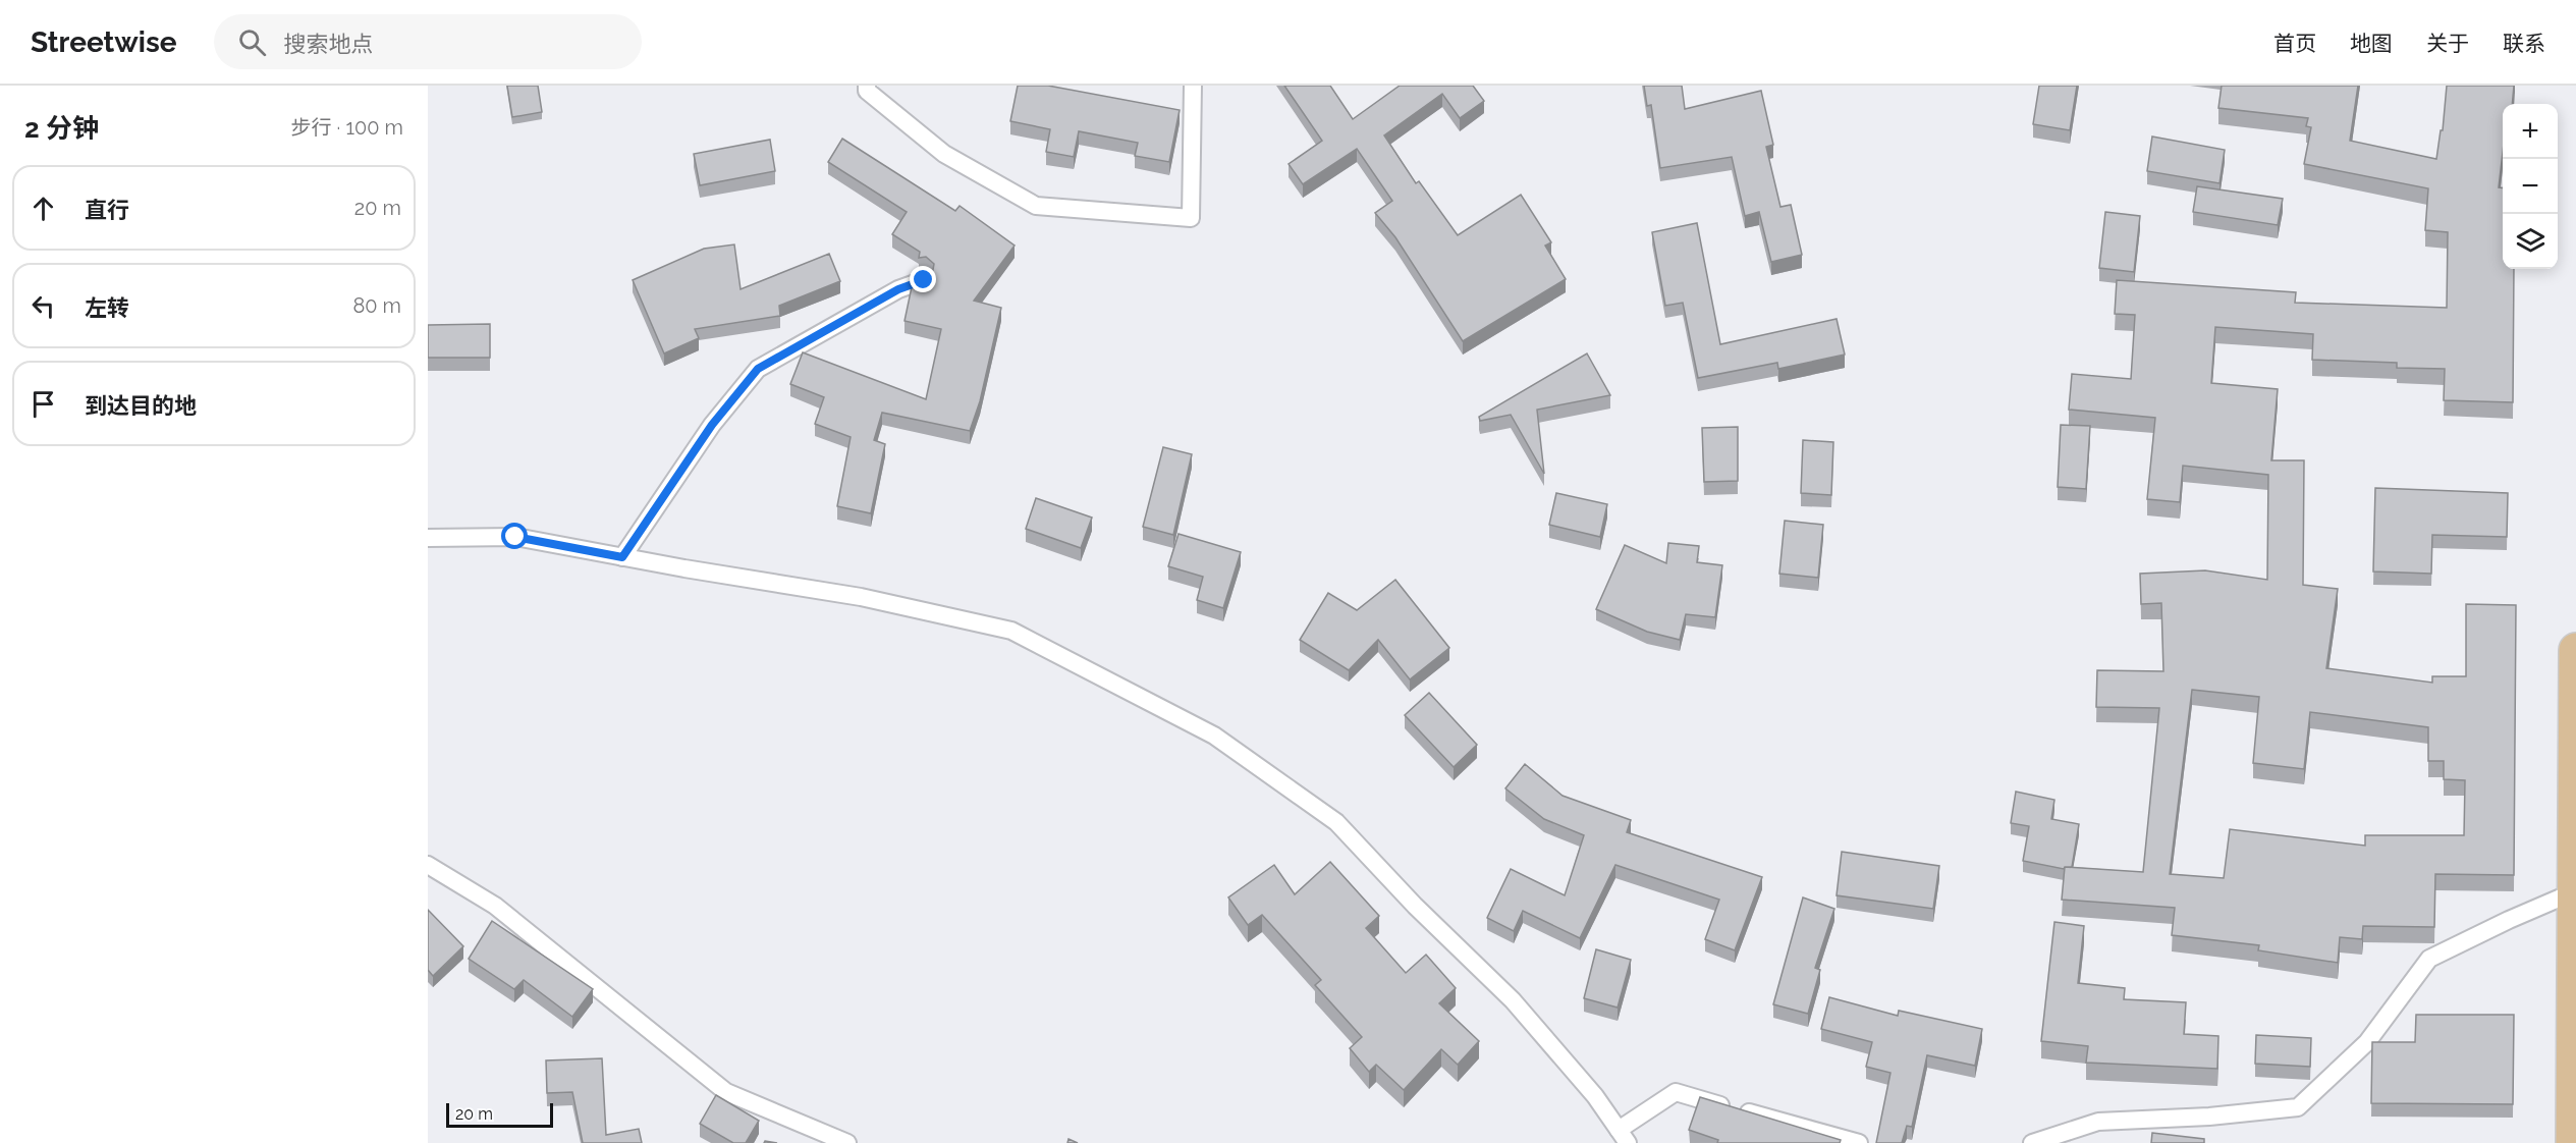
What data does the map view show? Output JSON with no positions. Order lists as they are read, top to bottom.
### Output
{
  "scale_bar": "20 m",
  "page": {
    "header": "Streetwise",
    "search": "搜索地点",
    "nav": [
      "首页",
      "地图",
      "关于",
      "联系"
    ],
    "heading": ["2 分钟", "步行 · 100 m"],
    "map_buttons": ["+", "−"],
    "list": [
      ["直行", "20 m"],
      ["左转", "80 m"],
      "到达目的地"
    ],
    "scale": "20 m"
  }
}
